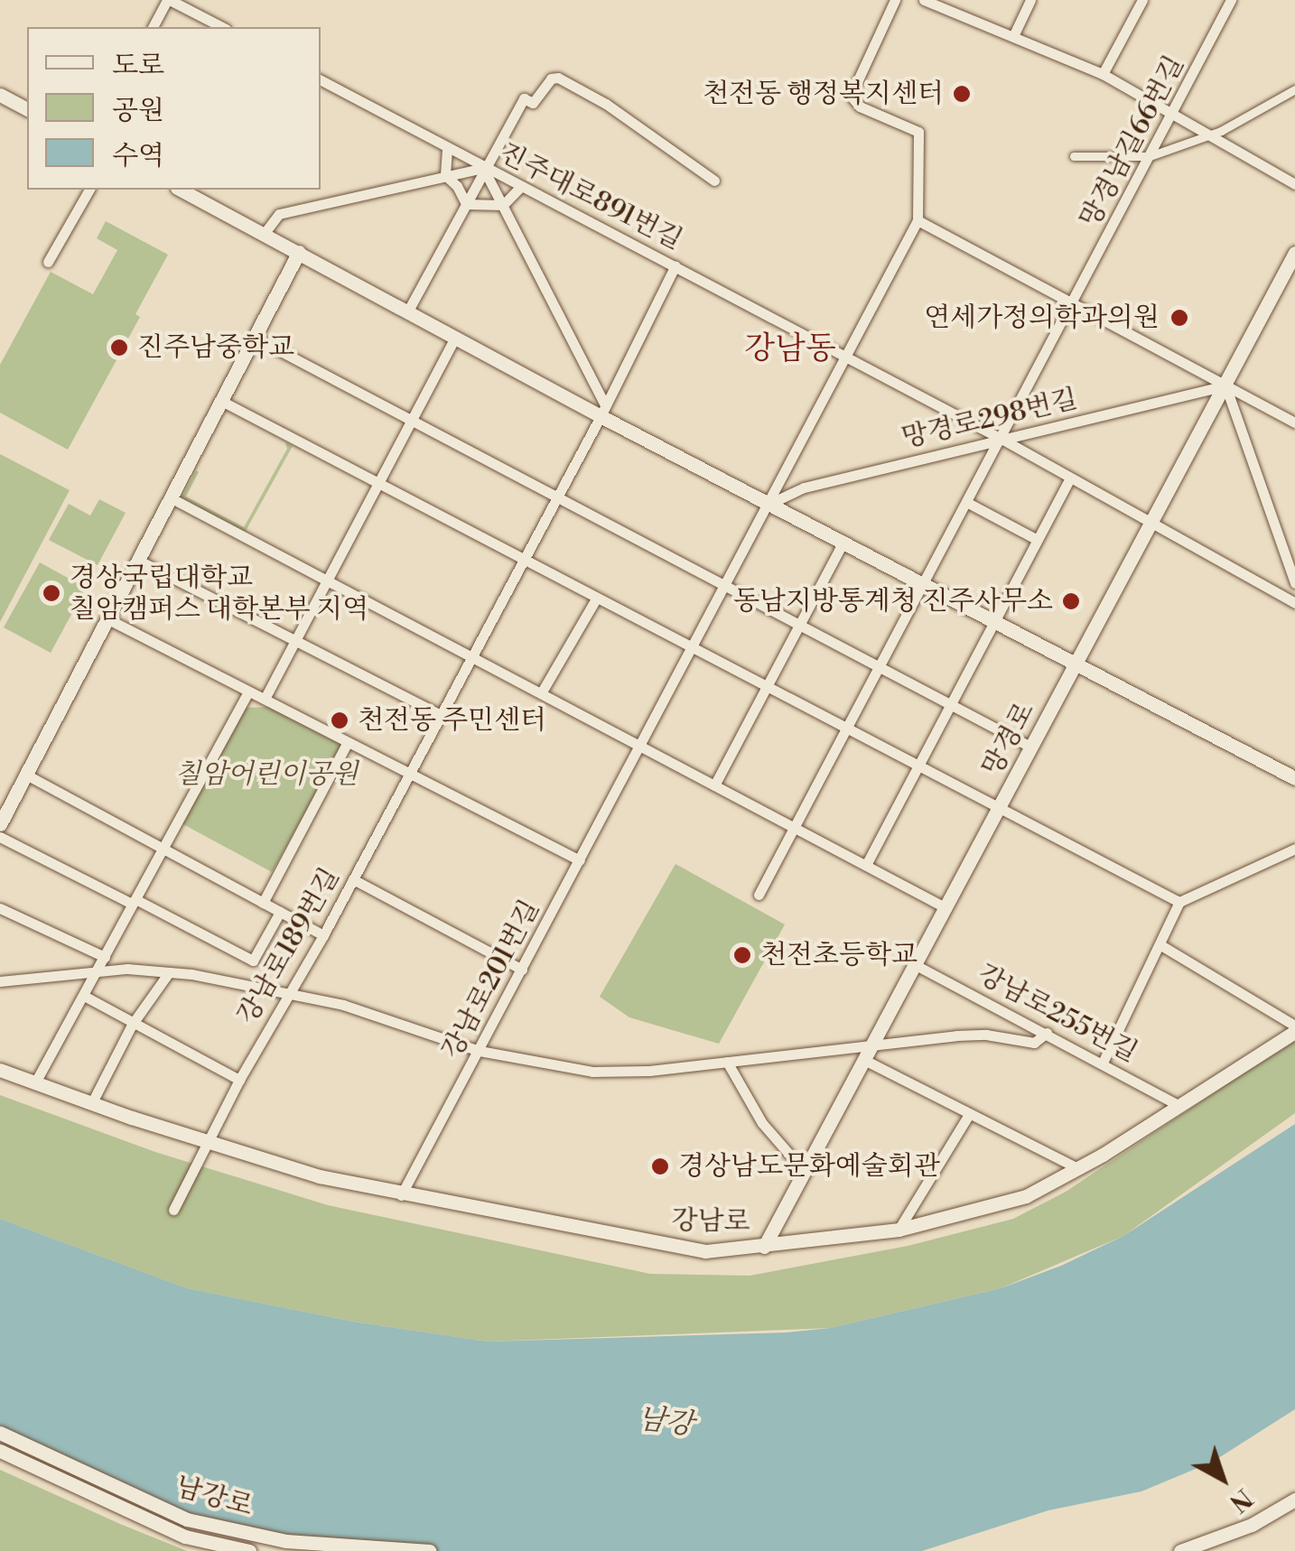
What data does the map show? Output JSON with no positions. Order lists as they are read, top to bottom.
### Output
{
  "streets": {
    "street": [
      "망경남길66번길",
      "진주대로891번길",
      "망경로298번길",
      "망경로",
      "강남로189번길",
      "강남로201번길",
      "강남로255번길",
      "강남로",
      "남강로"
    ]
  },
  "crossings": [
    ["망경남길66번길", "진주대로891번길"],
    ["망경남길66번길", "망경로298번길"],
    ["진주대로891번길", "망경로298번길"],
    ["진주대로891번길", "망경로"],
    ["진주대로891번길", "강남로189번길"],
    ["진주대로891번길", "강남로201번길"],
    ["망경로298번길", "망경로"],
    ["망경로298번길", "강남로201번길"],
    ["망경로", "강남로255번길"],
    ["망경로", "강남로"],
    ["강남로189번길", "강남로"],
    ["강남로201번길", "강남로"],
    ["강남로255번길", "강남로"]
  ],
  "districts": ["강남동"],
  "water": ["남강"],
  "parks": ["칠암어린이공원"],
  "places": [
    "천전동 행정복지센터",
    "연세가정의학과의원",
    "진주남중학교",
    "경상국립대학교 칠암캠퍼스 대학본부 지역",
    "동남지방통계청 진주사무소",
    "천전동 주민센터",
    "천전초등학교",
    "경상남도문화예술회관"
  ],
  "legend": ["도로", "공원", "수역"],
  "north": "bottom right"
}
